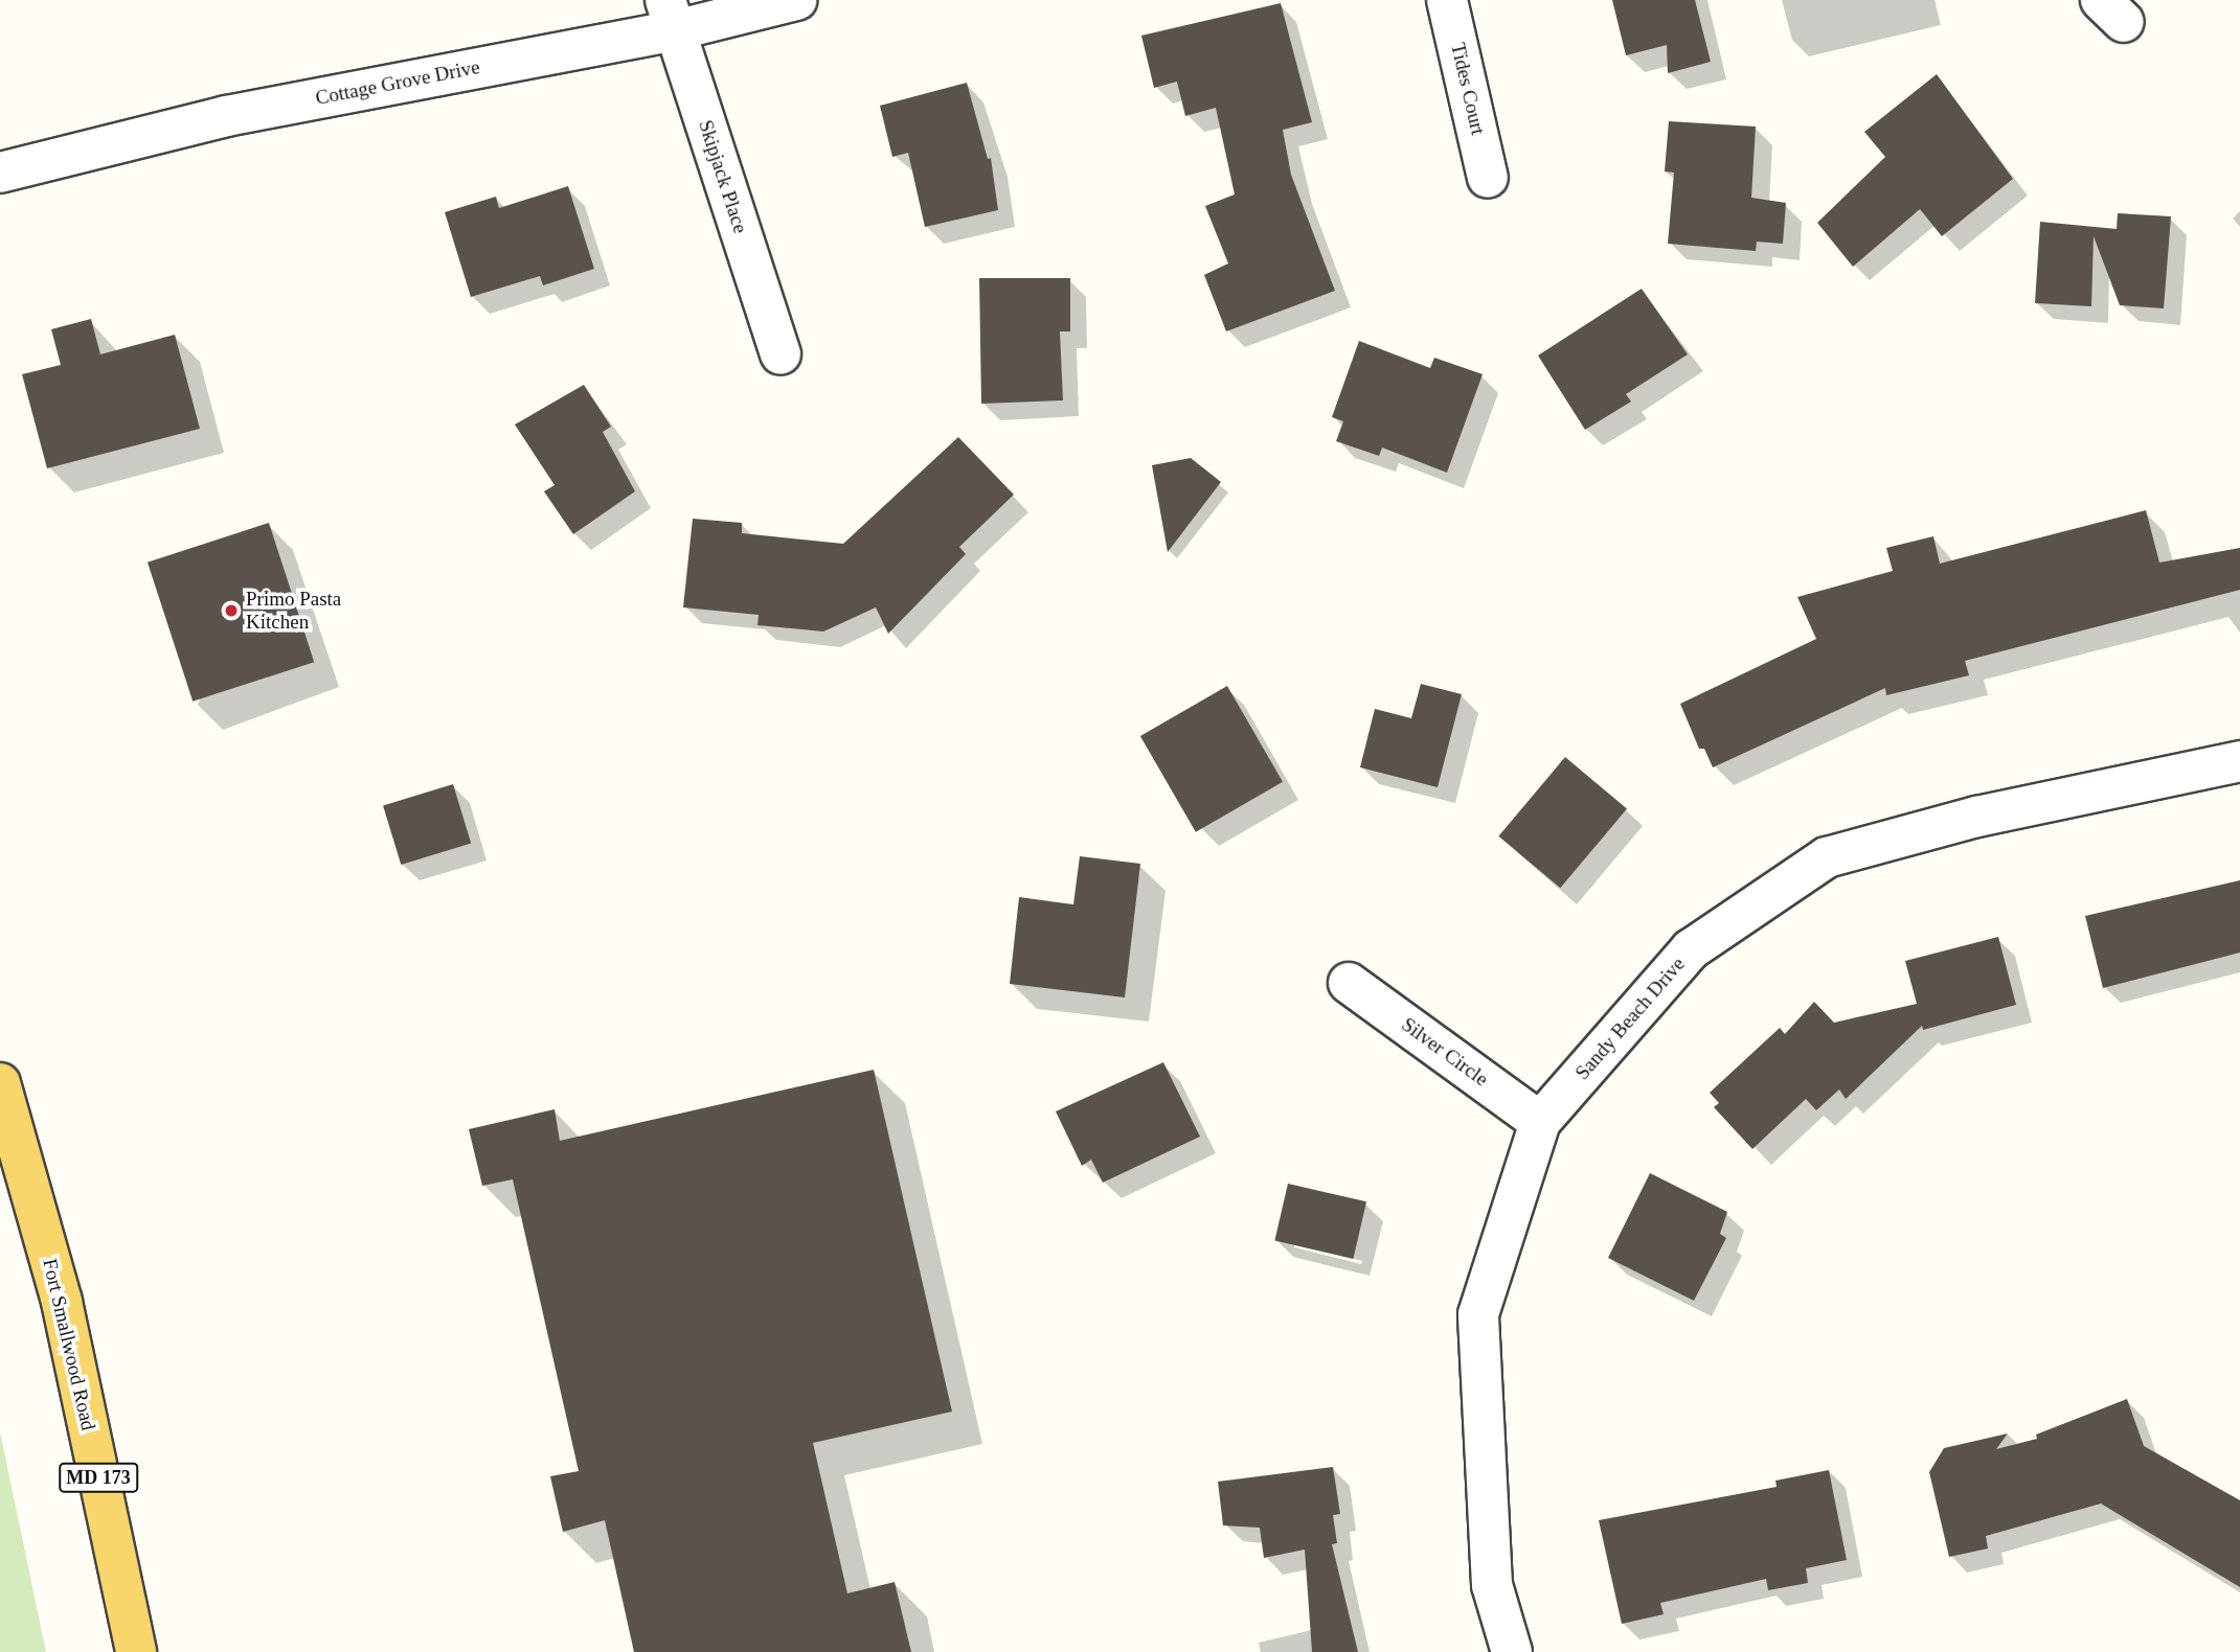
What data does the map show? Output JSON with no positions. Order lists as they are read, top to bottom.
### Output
{
  "streets": {
    "main road": ["Fort Smallwood Road", "MD 173"],
    "street": [
      "Cottage Grove Drive",
      "Tides Court",
      "Skipjack Place",
      "Sandy Beach Drive",
      "Silver Circle"
    ]
  },
  "crossings": [
    ["Cottage Grove Drive", "Skipjack Place"],
    ["Sandy Beach Drive", "Silver Circle"]
  ],
  "places": ["Primo Pasta Kitchen"]
}
